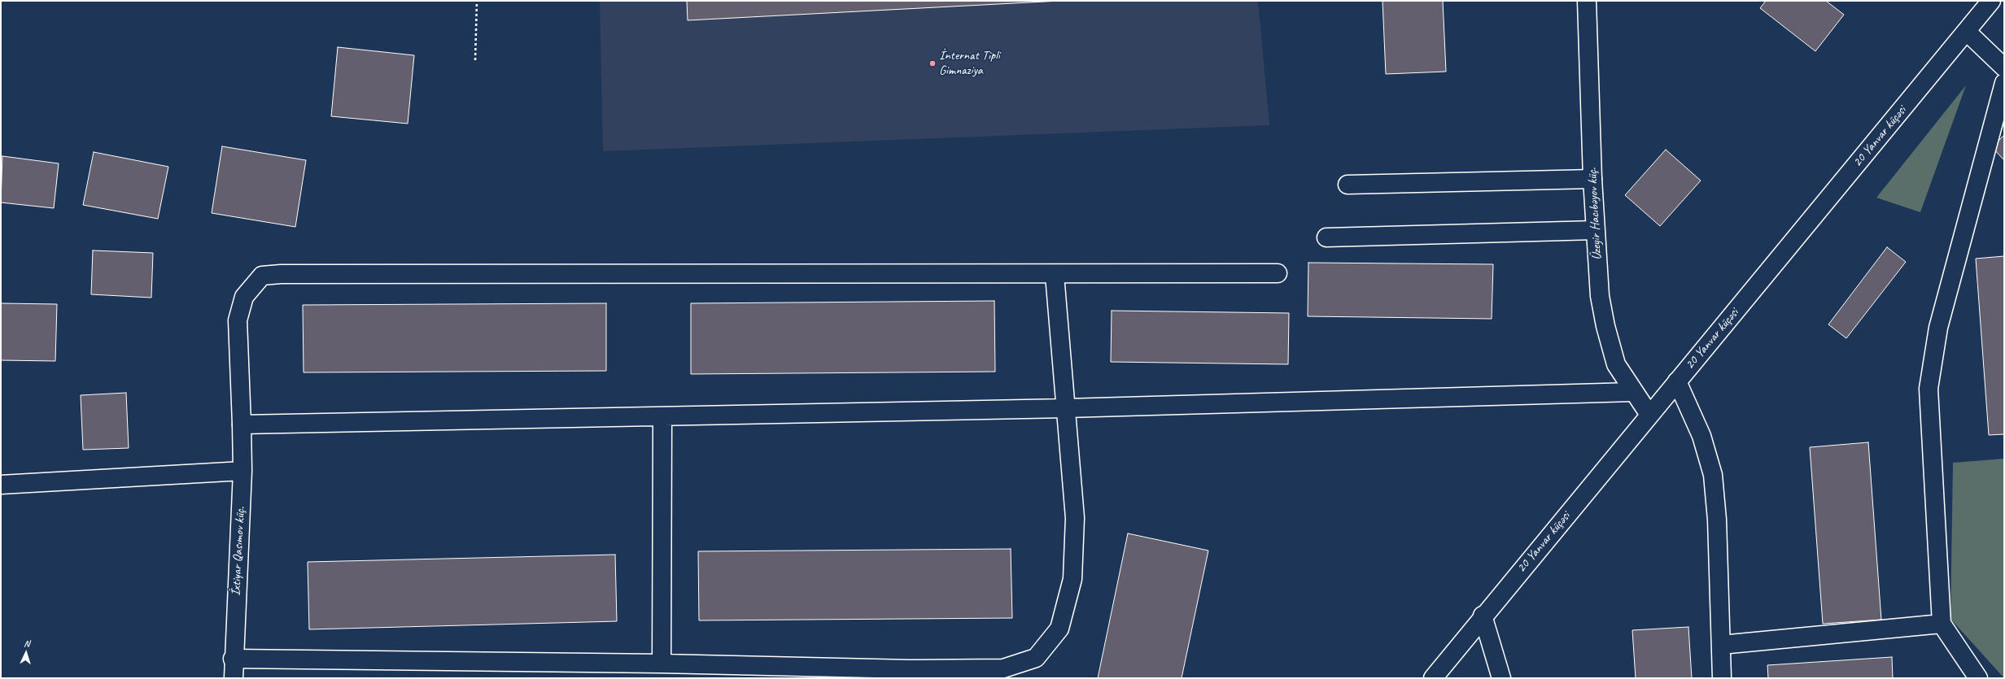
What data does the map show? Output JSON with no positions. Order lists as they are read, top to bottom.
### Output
{
  "streets": {
    "street": ["20 Yanvar küçəsi", "Üzeyir Hacıbəyov küç.", "İxtiyar Qasımov küç."]
  },
  "crossings": [
    ["20 Yanvar küçəsi", "Üzeyir Hacıbəyov küç."]
  ],
  "places": ["İnternat Tipli Gimnaziya"],
  "north": "top"
}
